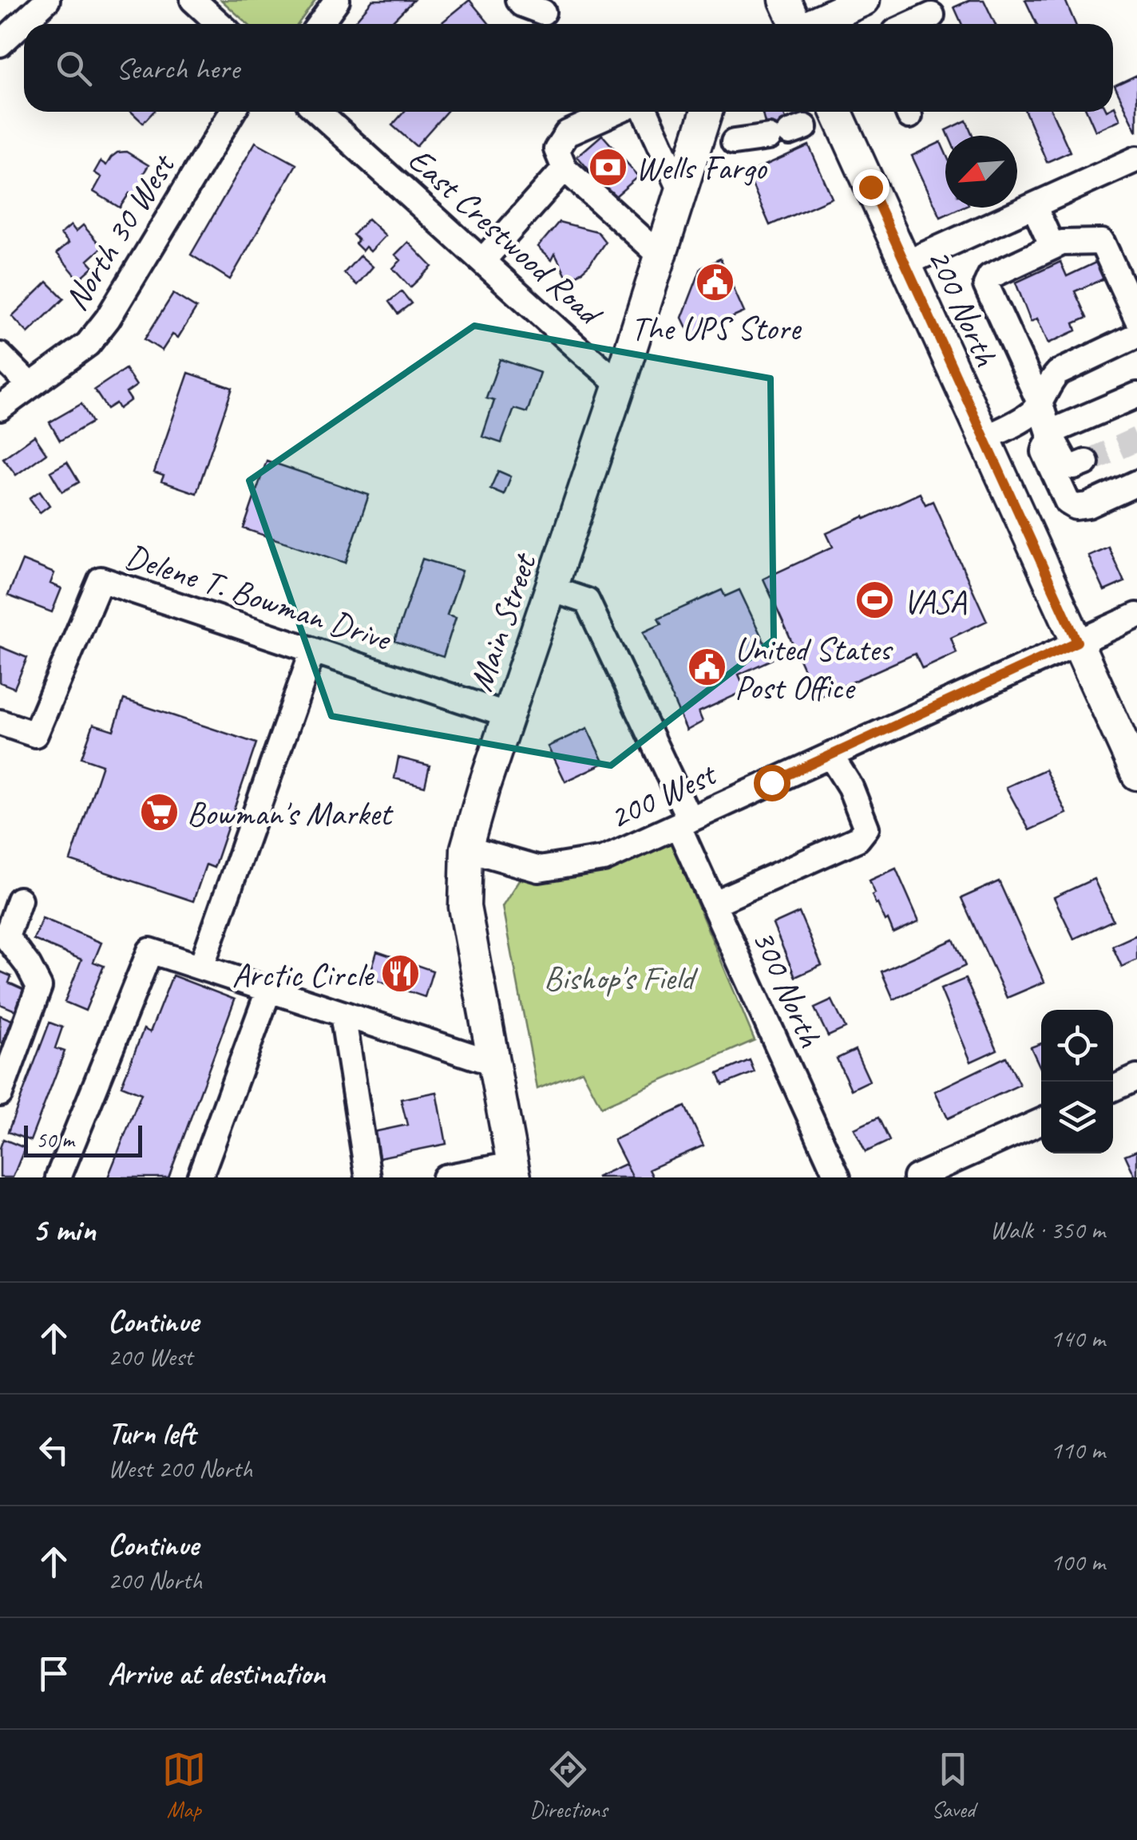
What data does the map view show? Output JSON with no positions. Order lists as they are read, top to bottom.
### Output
{
  "streets": {
    "main road": ["200 North", "Main Street"],
    "street": [
      "North 30 West",
      "East Crestwood Road",
      "Delene T. Bowman Drive",
      "200 West",
      "300 North"
    ]
  },
  "crossings": [
    ["East Crestwood Road", "Main Street"],
    ["200 North", "200 West"],
    ["Delene T. Bowman Drive", "Main Street"],
    ["Main Street", "200 West"],
    ["Main Street", "300 North"],
    ["200 West", "300 North"]
  ],
  "parks": ["Bishop's Field"],
  "places": {
    "bank": ["Wells Fargo"],
    "public building": ["The UPS Store", "United States Post Office"],
    "sports": ["VASA"],
    "supermarket": ["Bowman's Market"],
    "restaurant": ["Arctic Circle"]
  },
  "scale_bar": "50 m",
  "north": "bottom left",
  "page": {
    "search": "Search here",
    "scale": "50 m",
    "heading": ["5 min", "Walk · 350 m"],
    "list": [
      ["Continue", "200 West", "140 m"],
      ["Turn left", "West 200 North", "110 m"],
      ["Continue", "200 North", "100 m"],
      "Arrive at destination"
    ],
    "nav": ["Map", "Directions", "Saved"]
  }
}
